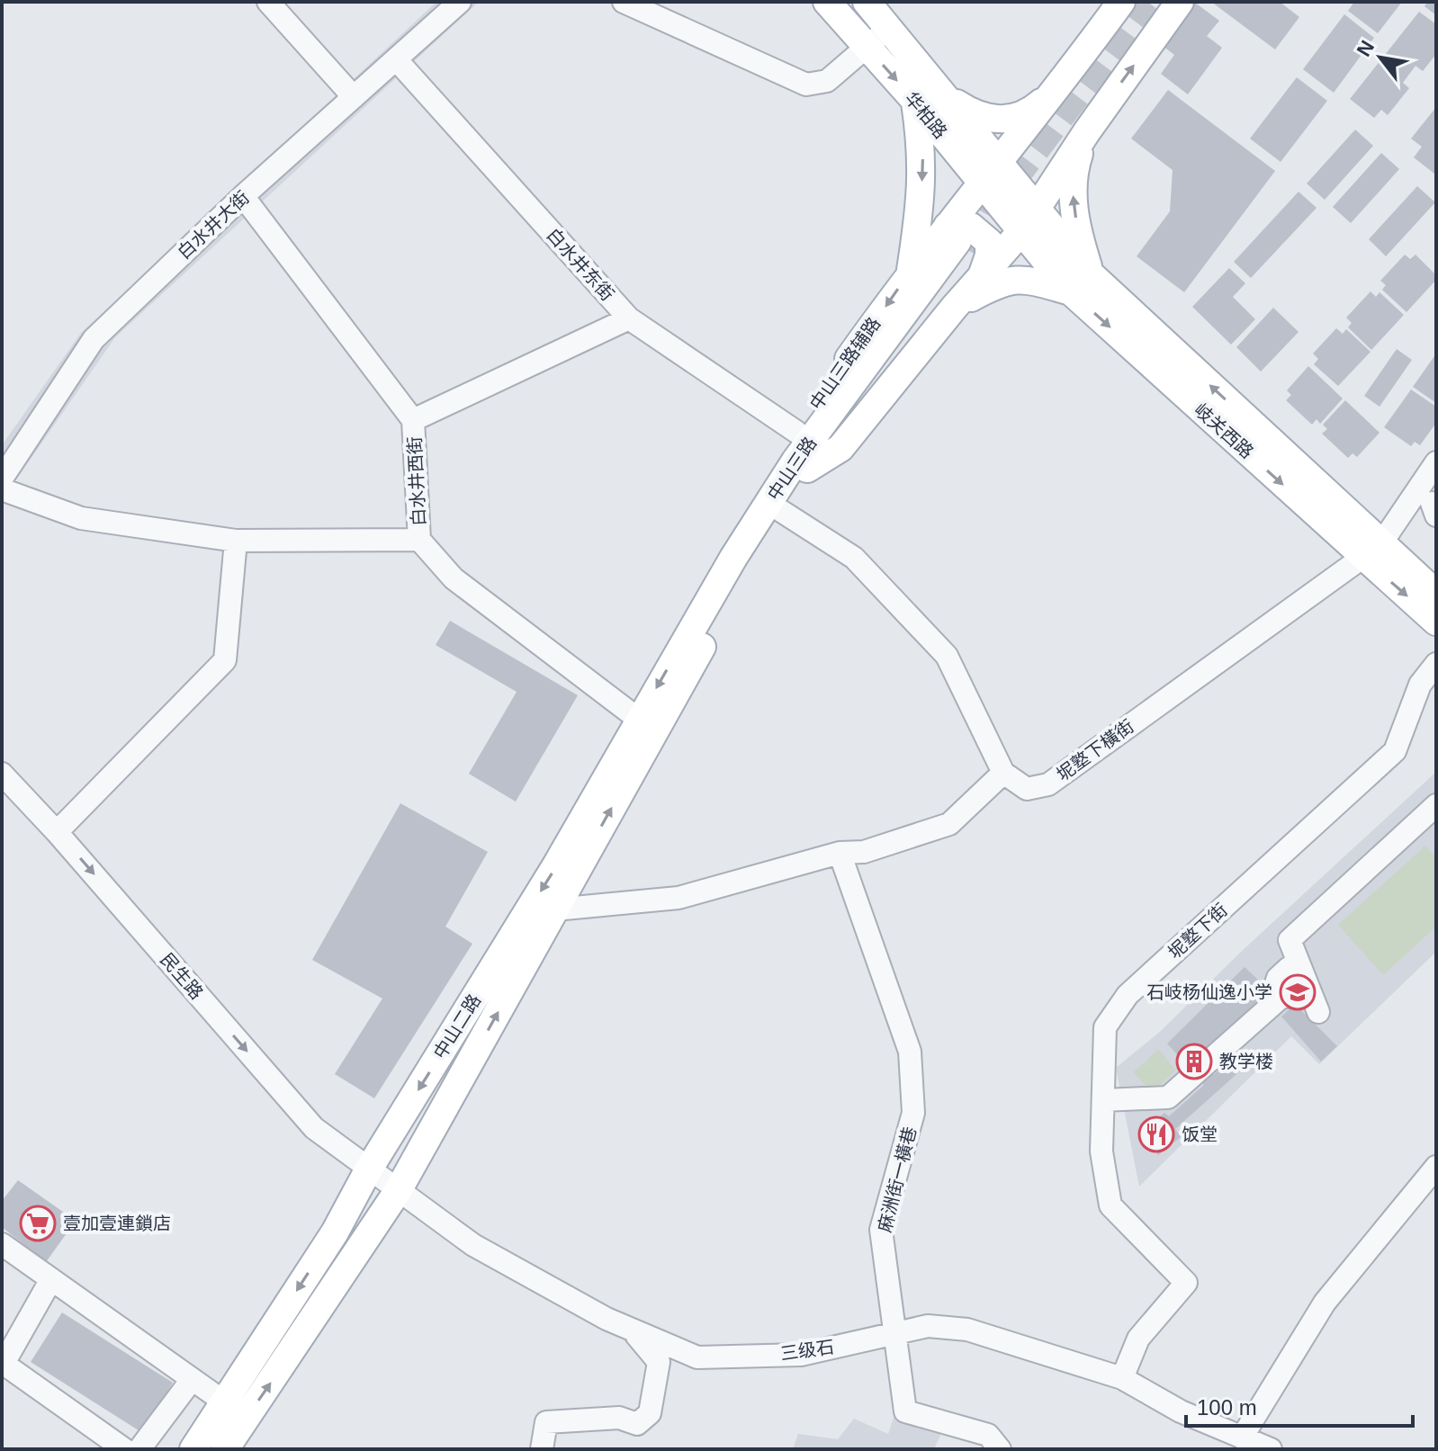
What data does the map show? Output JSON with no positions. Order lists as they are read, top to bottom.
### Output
{
  "streets": {
    "main road": [
      "华柏路",
      "中山三路辅路",
      "岐关西路",
      "中山三路",
      "中山二路"
    ],
    "street": [
      "白水井大街",
      "白水井东街",
      "白水井西街",
      "坭墪下橫街",
      "坭墪下街",
      "民生路",
      "麻洲街一橫巷",
      "三级石"
    ]
  },
  "crossings": [
    ["华柏路", "中山三路辅路"],
    ["华柏路", "岐关西路"],
    ["白水井大街", "白水井东街"],
    ["白水井大街", "白水井西街"],
    ["白水井东街", "中山三路辅路"],
    ["中山三路辅路", "岐关西路"],
    ["中山三路辅路", "中山三路"],
    ["岐关西路", "坭墪下橫街"],
    ["中山三路", "中山二路"],
    ["白水井西街", "中山二路"],
    ["坭墪下街", "三级石"],
    ["民生路", "中山二路"],
    ["民生路", "三级石"],
    ["中山二路", "三级石"],
    ["麻洲街一橫巷", "三级石"]
  ],
  "one_way": ["民生路"],
  "places": {
    "school or university": ["石岐杨仙逸小学"],
    "building": ["教学楼"],
    "restaurant": ["饭堂"],
    "supermarket": ["壹加壹連鎖店"]
  },
  "scale_bar": "100 m",
  "north": "top left"
}
